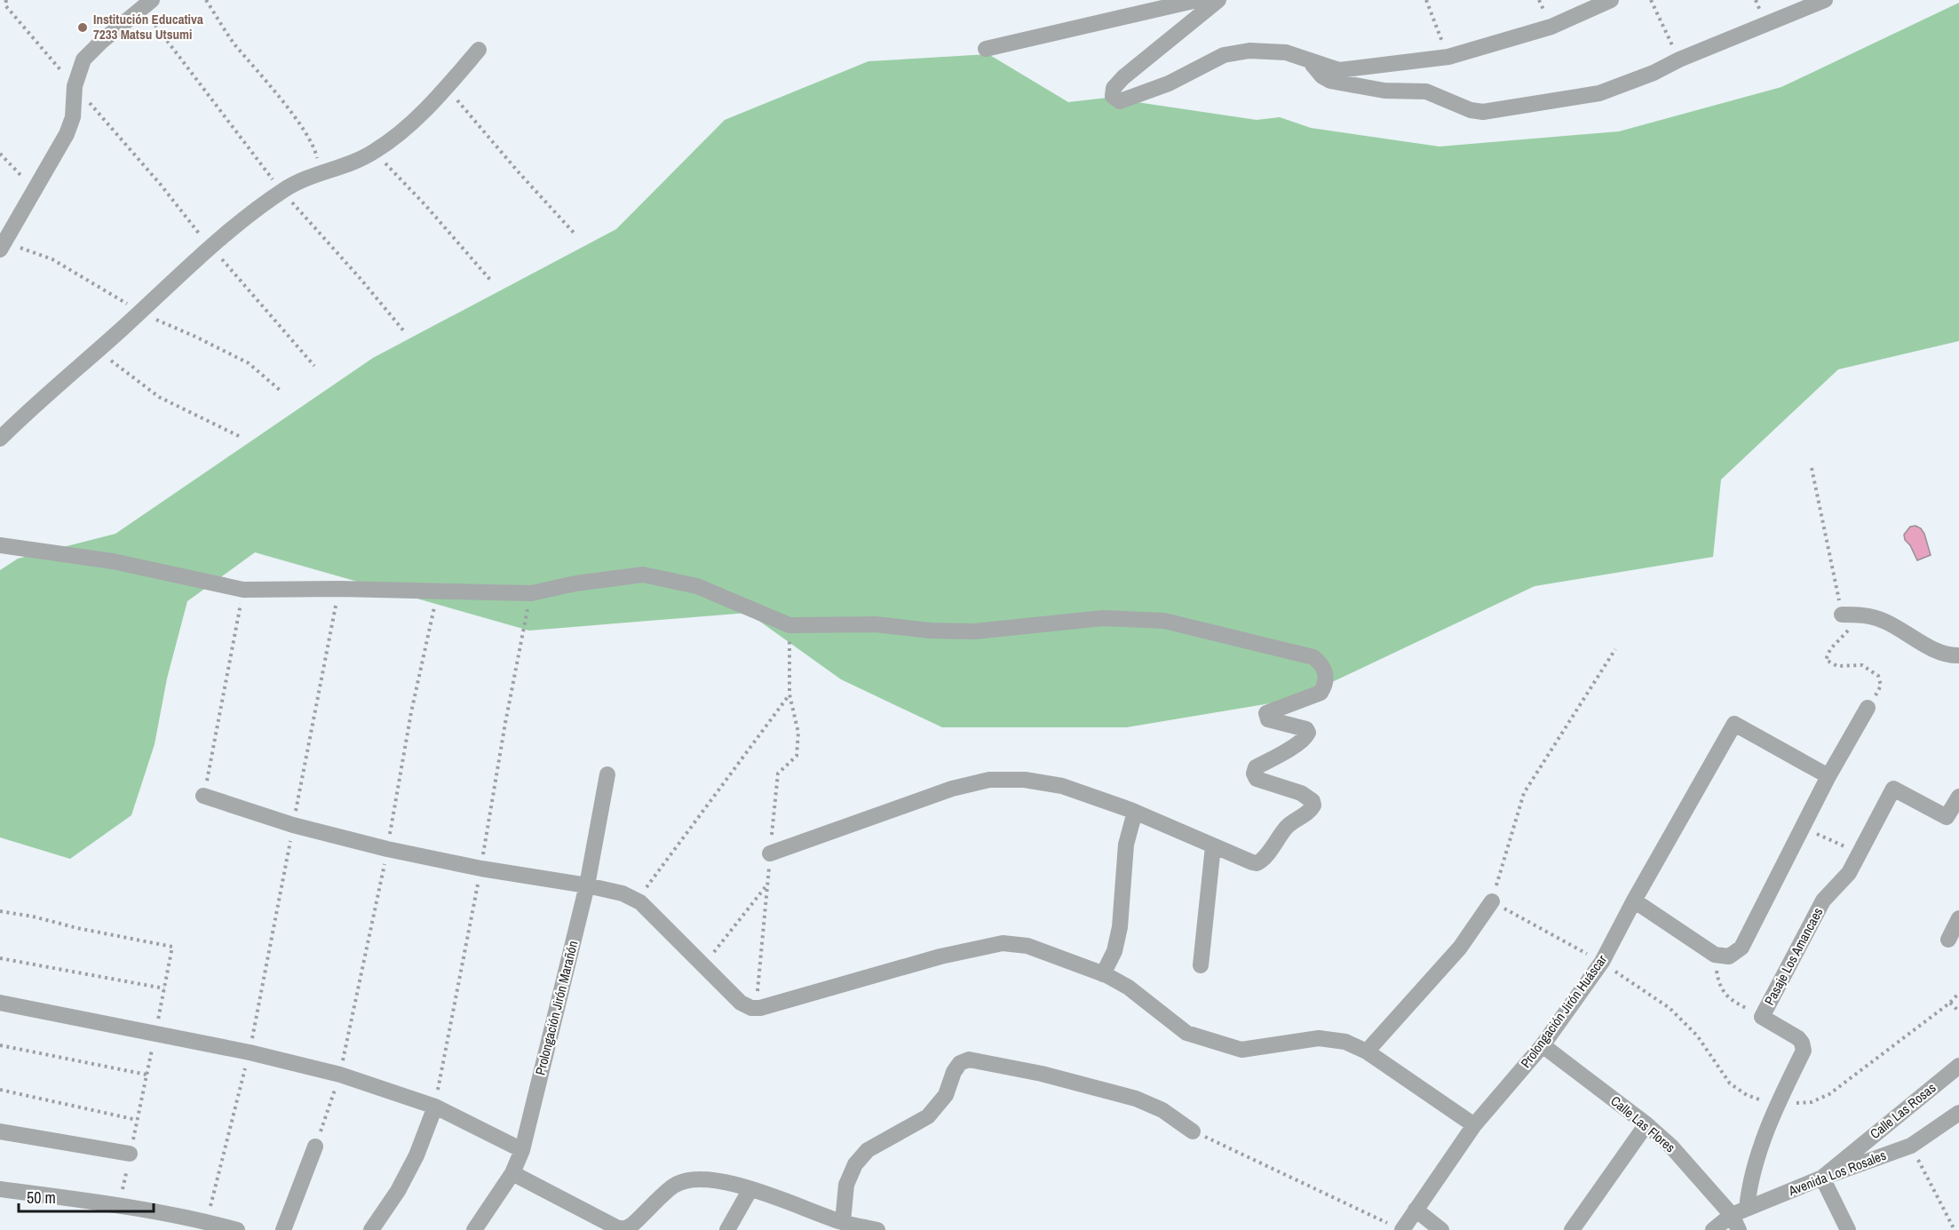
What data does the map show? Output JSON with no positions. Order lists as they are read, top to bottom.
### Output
{
  "streets": {
    "street": [
      "Pasaje Los Amancaes",
      "Prolongación Jirón Marañón",
      "Prolongación Jirón Huáscar",
      "Calle Las Rosas",
      "Calle Las Flores",
      "Avenida Los Rosales"
    ]
  },
  "crossings": [
    ["Prolongación Jirón Huáscar", "Calle Las Flores"],
    ["Calle Las Rosas", "Avenida Los Rosales"],
    ["Calle Las Flores", "Avenida Los Rosales"]
  ],
  "places": ["Institución Educativa 7233 Matsu Utsumi"],
  "scale_bar": "50 m"
}
